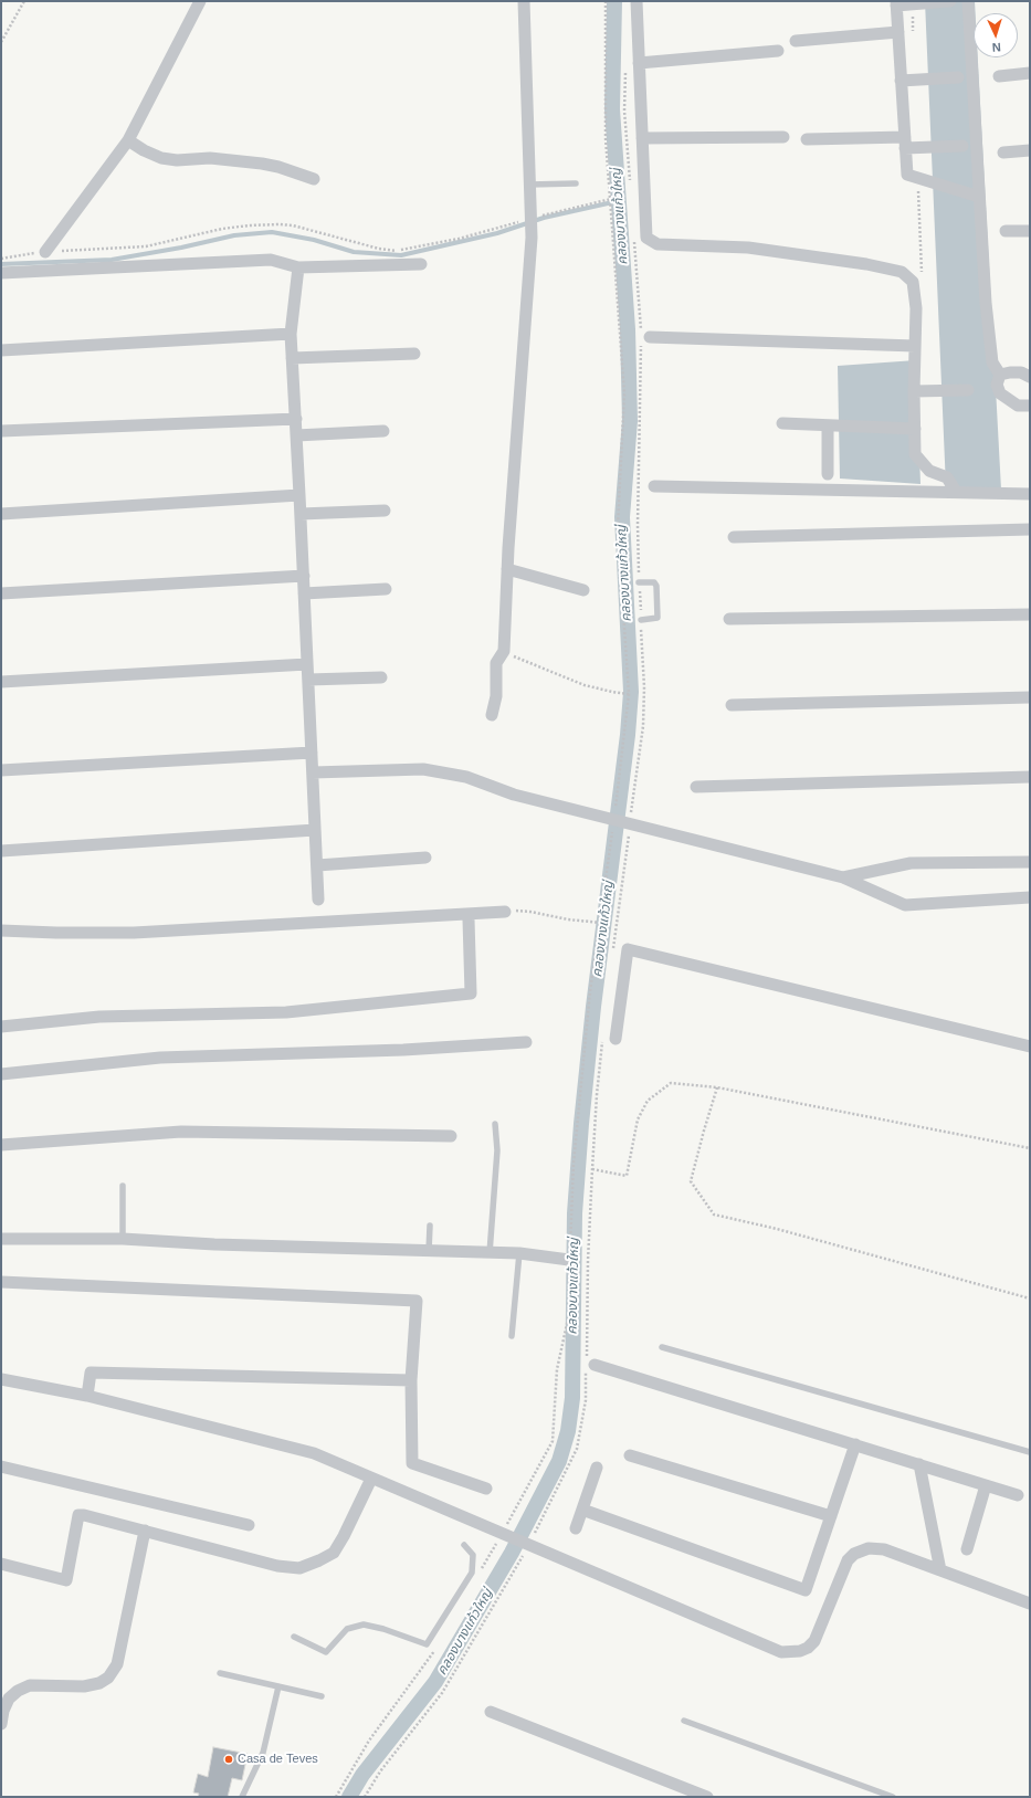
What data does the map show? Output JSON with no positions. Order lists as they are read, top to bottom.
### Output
{
  "water": ["คลองบางแก้วใหญ่"],
  "places": ["Casa de Teves"],
  "north": "bottom"
}
